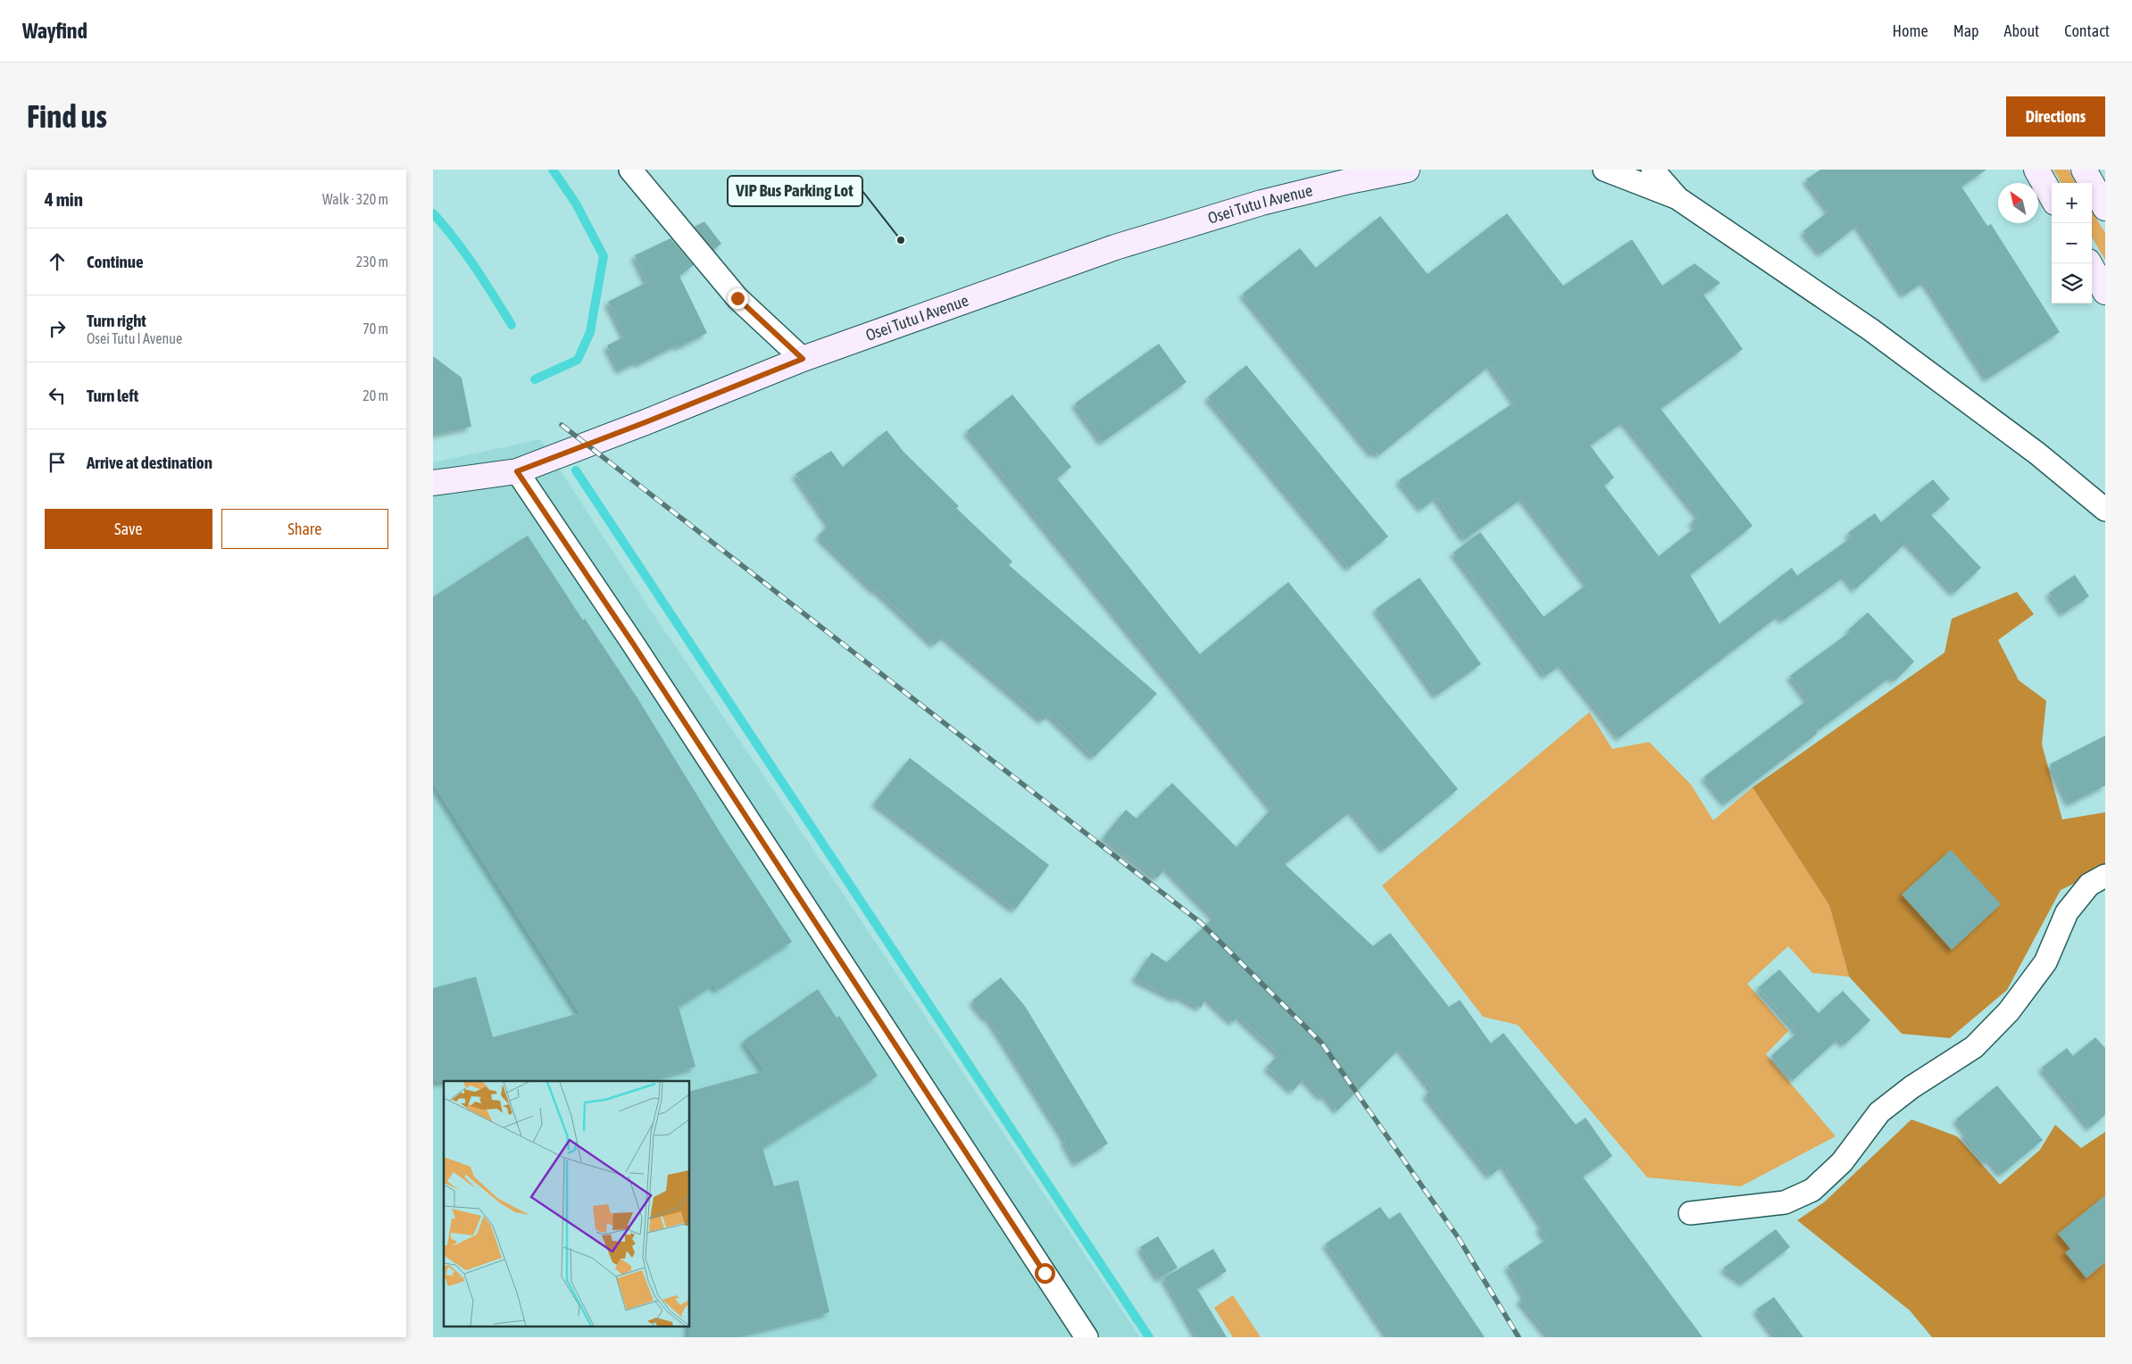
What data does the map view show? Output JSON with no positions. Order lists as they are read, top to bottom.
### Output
{
  "streets": {
    "street": ["Osei Tutu I Avenue"]
  },
  "places": ["VIP Bus Parking Lot"],
  "north": "top left",
  "page": {
    "header": "Wayfind",
    "nav": [
      "Home",
      "Map",
      "About",
      "Contact"
    ],
    "buttons": [
      "Directions",
      ["Save", "Share"]
    ],
    "title": "Find us",
    "heading": ["4 min", "Walk · 320 m"],
    "map_buttons": ["+", "−"],
    "list": [
      ["Continue", "230 m"],
      ["Turn right", "Osei Tutu I Avenue", "70 m"],
      ["Turn left", "20 m"],
      "Arrive at destination"
    ]
  }
}
